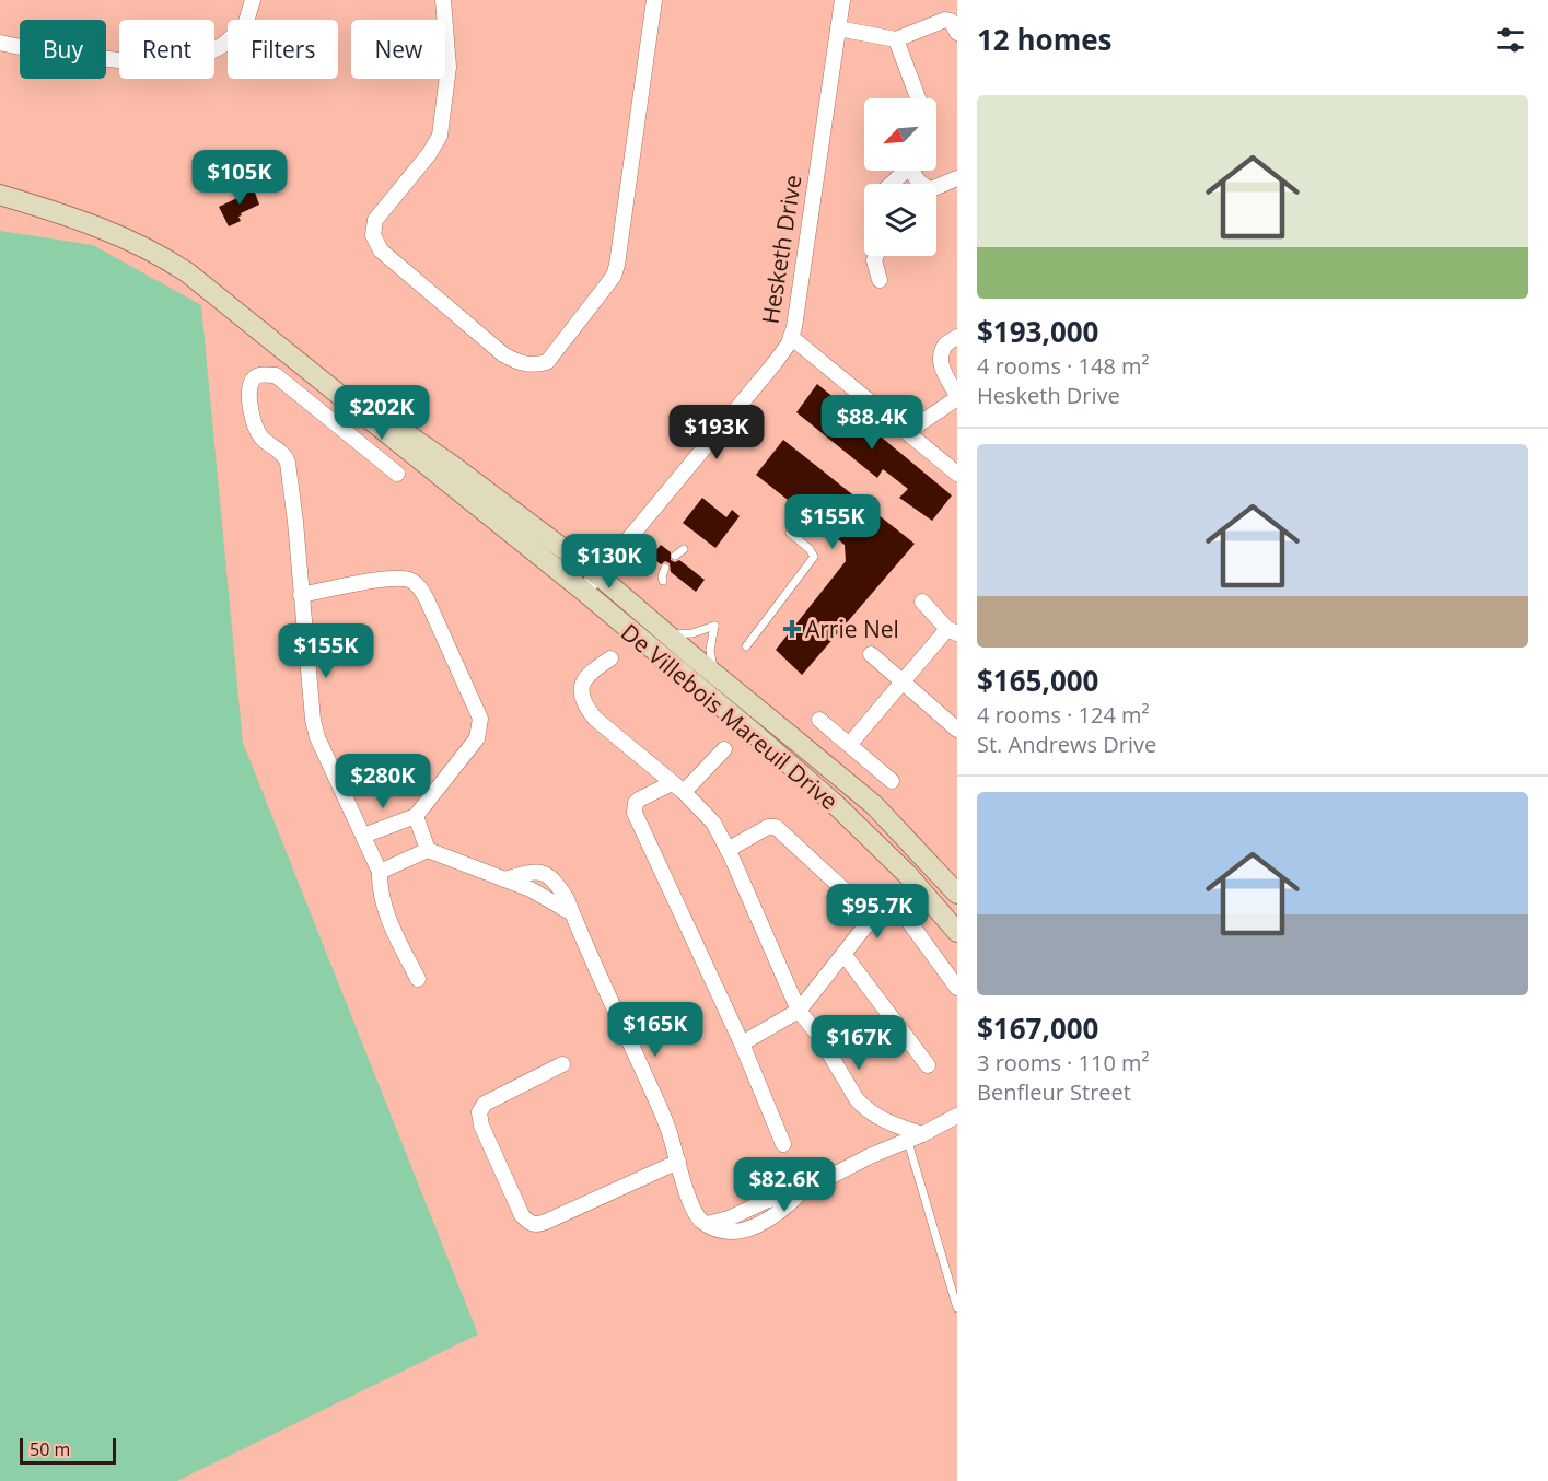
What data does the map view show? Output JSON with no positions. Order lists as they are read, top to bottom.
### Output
{
  "streets": {
    "main road": ["De Villebois Mareuil Drive"],
    "street": ["Hesketh Drive"]
  },
  "crossings": [
    ["Hesketh Drive", "De Villebois Mareuil Drive"]
  ],
  "places": {
    "health": ["Arrie Nel"]
  },
  "scale_bar": "50 m",
  "north": "bottom left",
  "page": {
    "heading": "12 homes",
    "chip": [
      "Buy",
      "Rent",
      "Filters",
      "New"
    ],
    "list": [
      {
        "name": "$193,000",
        "note": "4 rooms · 148 m² · Hesketh Drive"
      },
      {
        "name": "$165,000",
        "note": "4 rooms · 124 m² · St. Andrews Drive"
      },
      {
        "name": "$167,000",
        "note": "3 rooms · 110 m² · Benfleur Street"
      }
    ],
    "price": [
      "$105K",
      "$202K",
      "$88.4K",
      "$193K",
      "$155K",
      "$130K",
      "$155K",
      "$280K",
      "$95.7K",
      "$165K",
      "$167K",
      "$82.6K"
    ],
    "scale": "50 m"
  }
}
